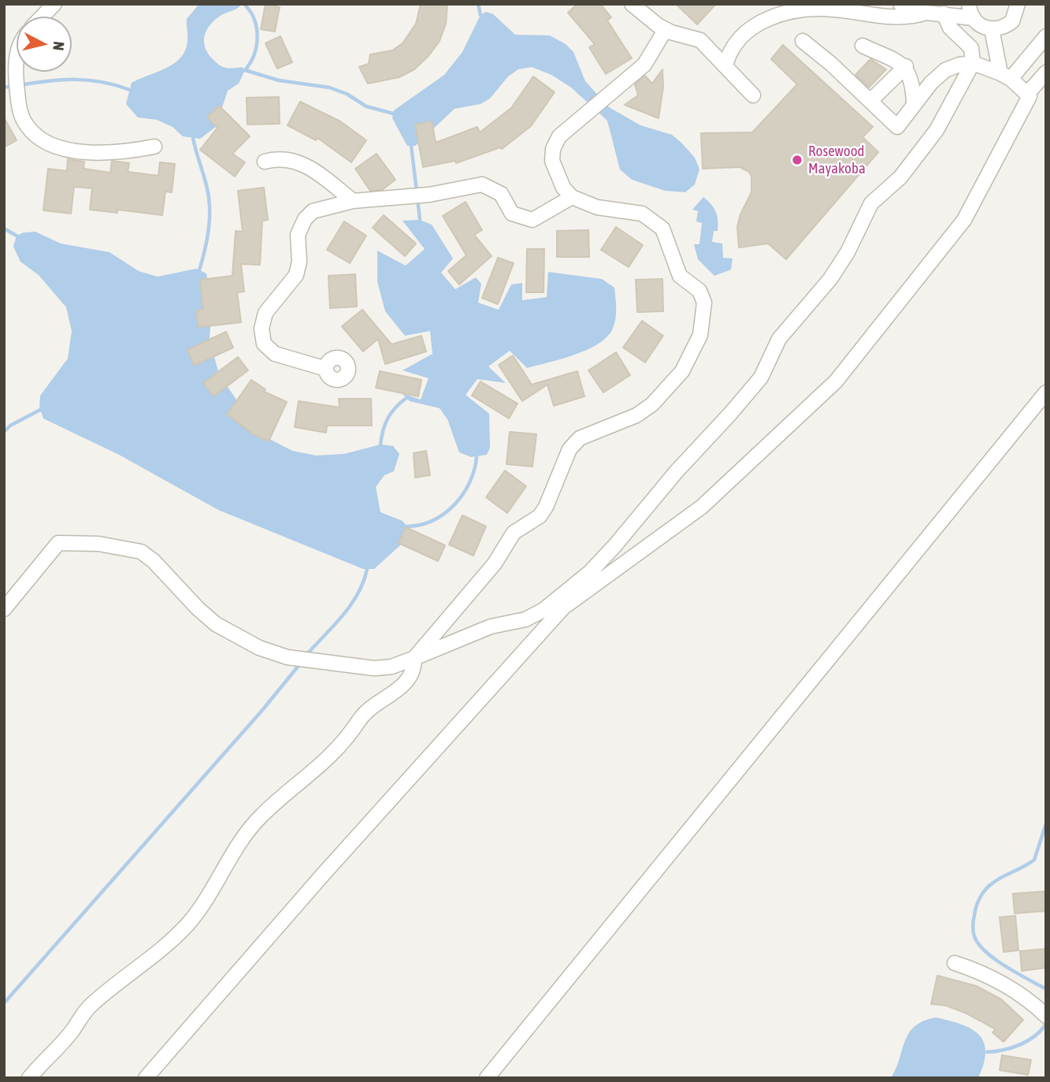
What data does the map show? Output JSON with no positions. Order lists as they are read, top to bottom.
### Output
{
  "places": ["Rosewood Mayakoba"],
  "north": "right"
}
